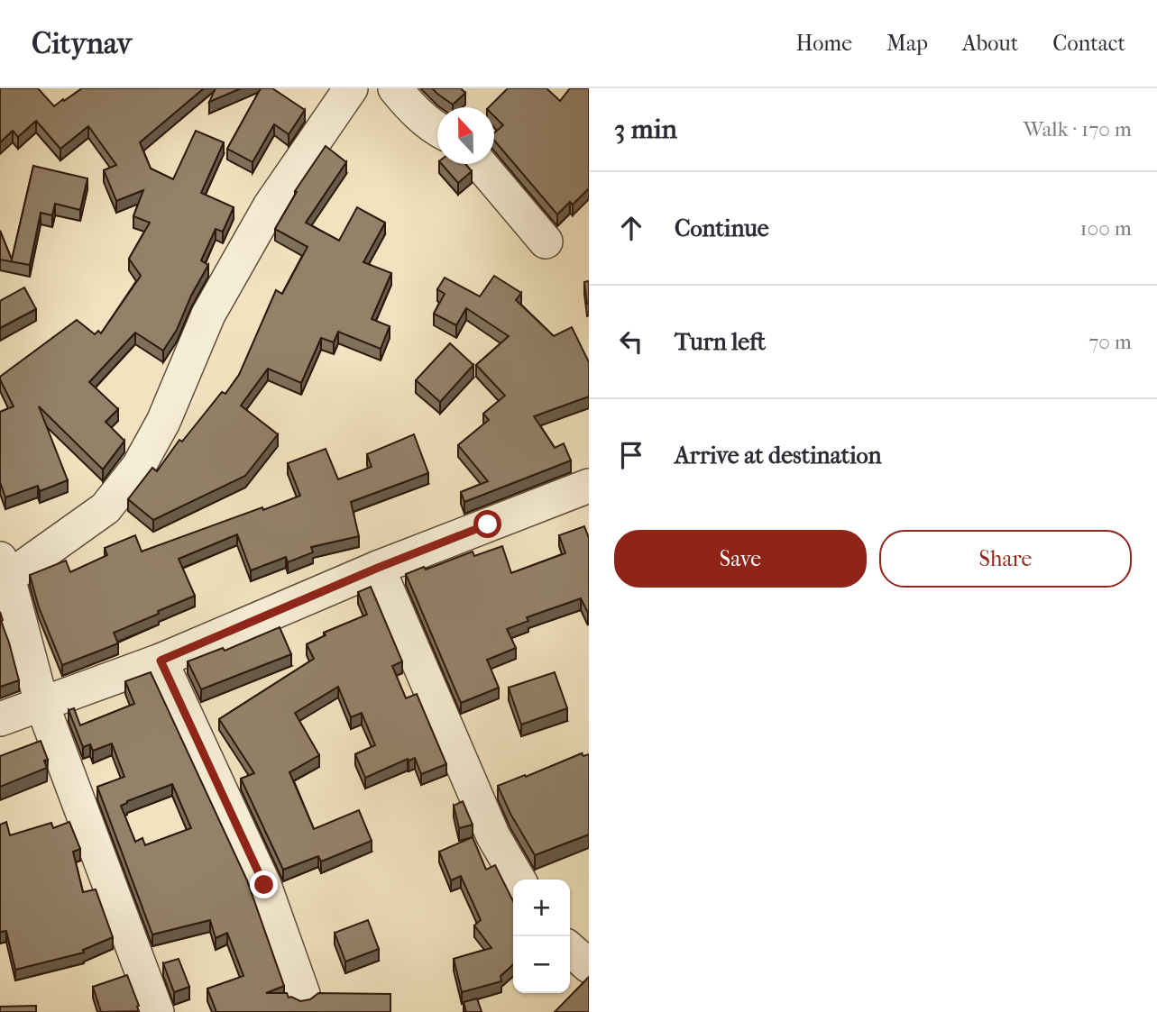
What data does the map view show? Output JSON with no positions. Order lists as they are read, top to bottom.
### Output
{
  "north": "top",
  "page": {
    "header": "Citynav",
    "nav": [
      "Home",
      "Map",
      "About",
      "Contact"
    ],
    "heading": ["3 min", "Walk · 170 m"],
    "list": [
      ["Continue", "100 m"],
      ["Turn left", "70 m"],
      "Arrive at destination"
    ],
    "buttons": ["Save", "Share"],
    "map_buttons": ["+", "−"]
  }
}
